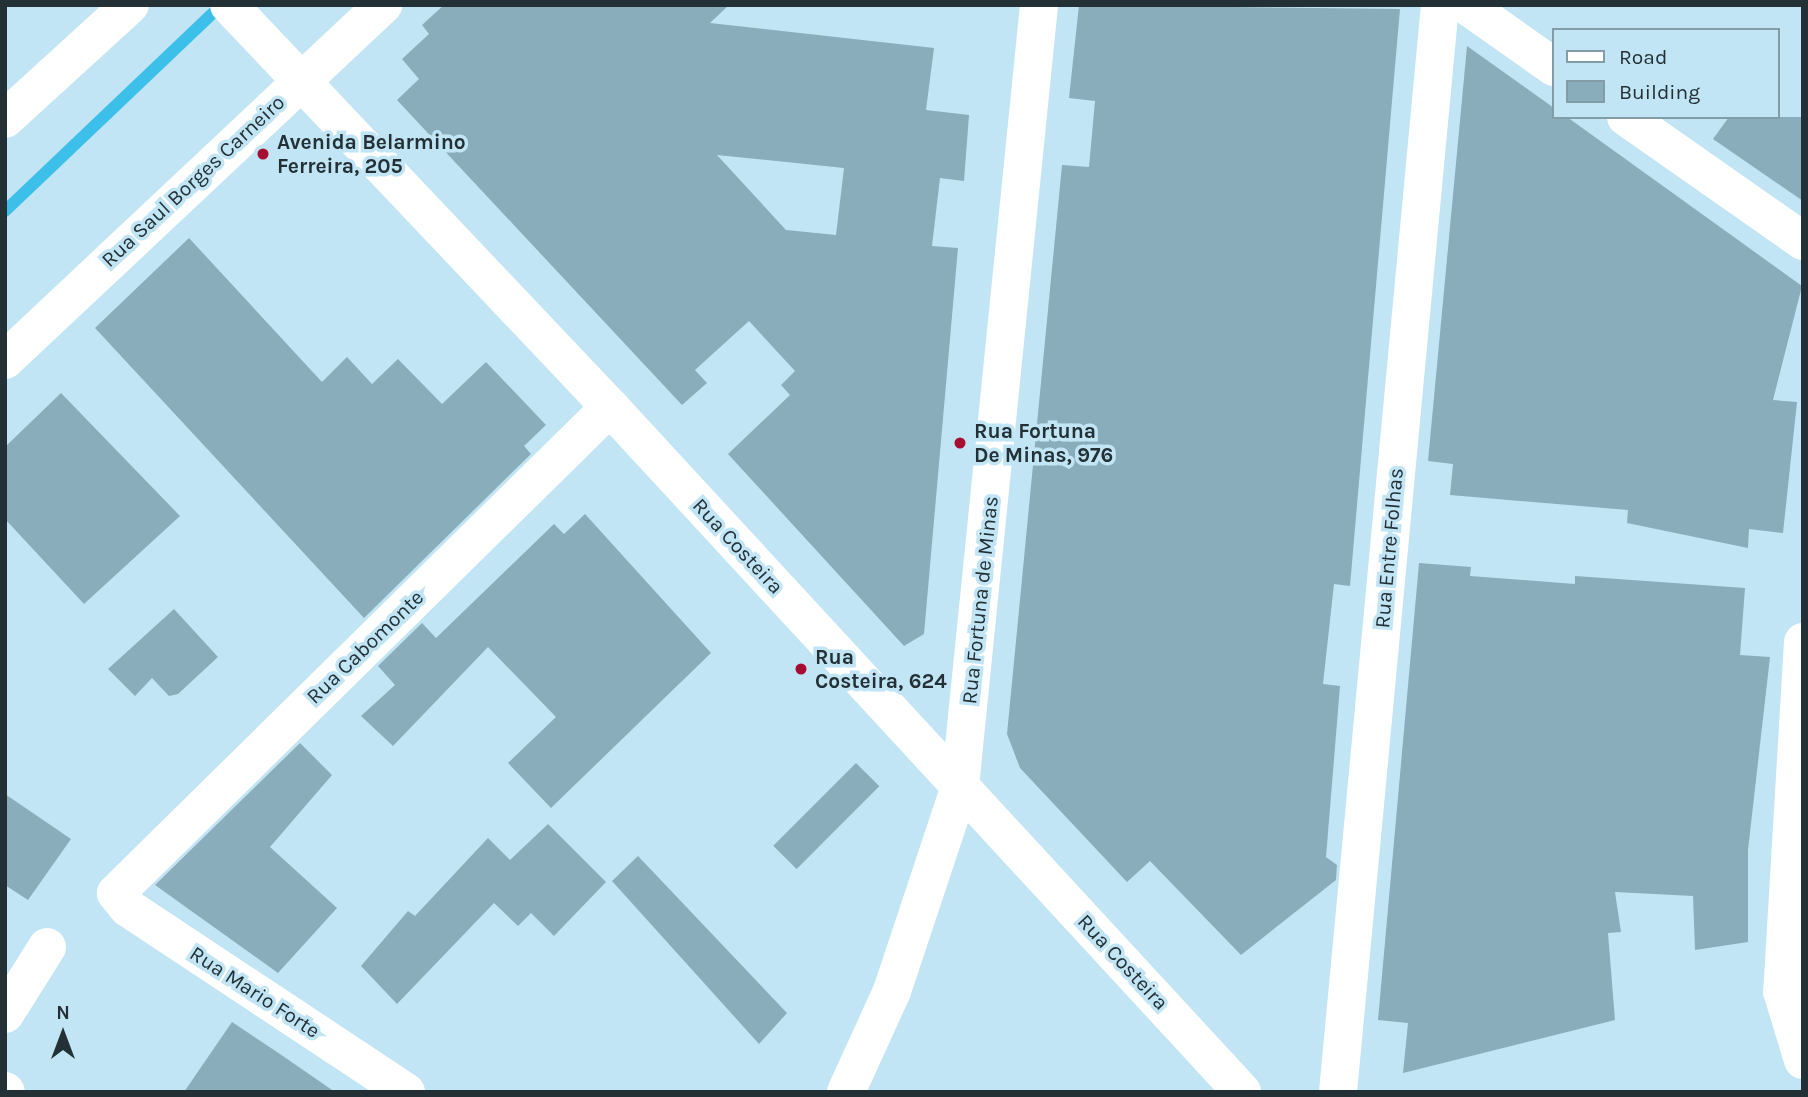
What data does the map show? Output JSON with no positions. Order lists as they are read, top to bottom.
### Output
{
  "streets": {
    "street": [
      "Rua Saul Borges Carneiro",
      "Rua Costeira",
      "Rua Entre Folhas",
      "Rua Fortuna de Minas",
      "Rua Cabomonte",
      "Rua Mario Forte"
    ]
  },
  "crossings": [
    ["Rua Saul Borges Carneiro", "Rua Costeira"],
    ["Rua Costeira", "Rua Fortuna de Minas"],
    ["Rua Costeira", "Rua Cabomonte"],
    ["Rua Cabomonte", "Rua Mario Forte"]
  ],
  "places": ["Avenida Belarmino Ferreira, 205", "Rua Fortuna De Minas, 976", "Rua Costeira, 624"],
  "legend": ["Road", "Building"],
  "north": "top"
}
